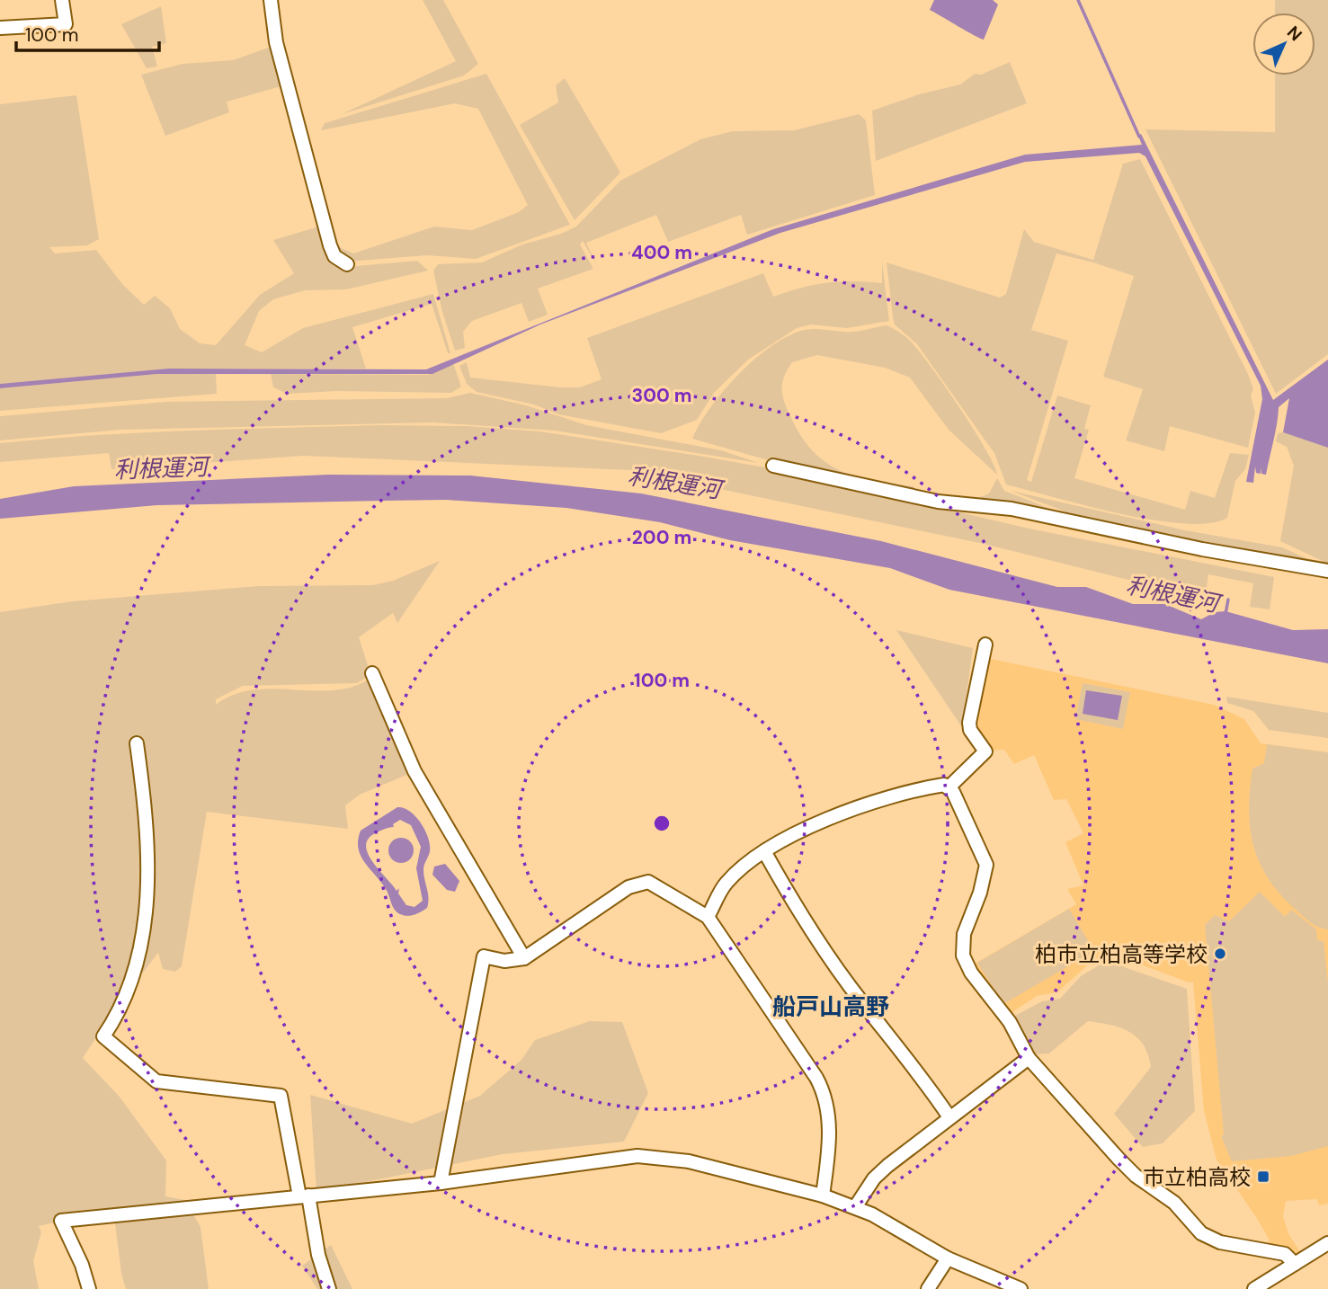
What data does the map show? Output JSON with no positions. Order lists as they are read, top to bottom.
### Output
{
  "districts": ["船戸山高野"],
  "water": ["利根運河"],
  "places": {
    "other": ["柏市立柏高等学校"],
    "transit": ["市立柏高校"]
  },
  "scale_bar": "100 m",
  "north": "top right",
  "rings": [
    "400 m",
    "300 m",
    "200 m",
    "100 m"
  ]
}
